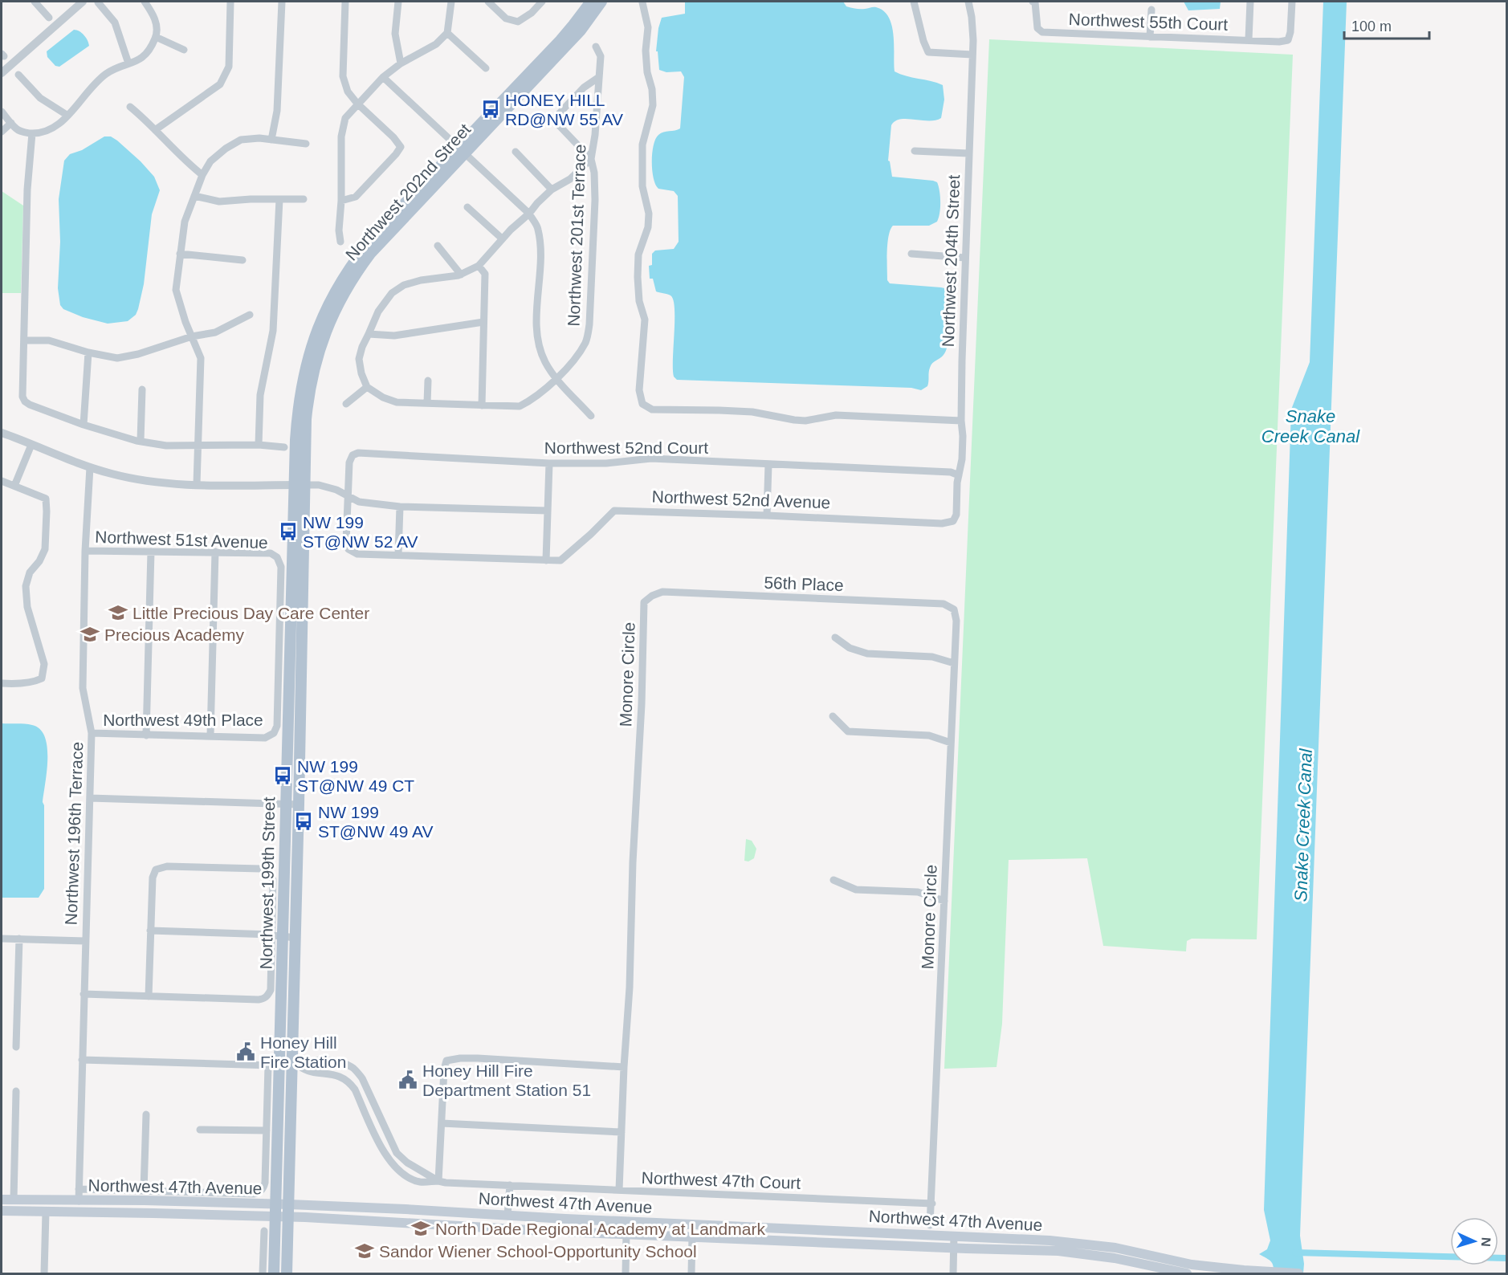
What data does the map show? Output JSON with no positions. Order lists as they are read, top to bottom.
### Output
{
  "streets": {
    "main road": ["Northwest 202nd Street", "Northwest 199th Street", "Northwest 47th Avenue"],
    "street": [
      "Northwest 55th Court",
      "Northwest 201st Terrace",
      "Northwest 204th Street",
      "Northwest 52nd Court",
      "Northwest 52nd Avenue",
      "Northwest 51st Avenue",
      "56th Place",
      "Monore Circle",
      "Northwest 49th Place",
      "Northwest 196th Terrace",
      "Northwest 47th Court"
    ]
  },
  "crossings": [
    ["Northwest 202nd Street", "Northwest 199th Street"],
    ["Northwest 204th Street", "Northwest 52nd Court"],
    ["Northwest 204th Street", "Northwest 52nd Avenue"],
    ["Northwest 52nd Court", "Northwest 52nd Avenue"],
    ["Northwest 51st Avenue", "Northwest 49th Place"],
    ["Northwest 51st Avenue", "Northwest 196th Terrace"],
    ["Northwest 51st Avenue", "Northwest 199th Street"],
    ["56th Place", "Monore Circle"],
    ["Monore Circle", "Northwest 47th Court"],
    ["Northwest 49th Place", "Northwest 196th Terrace"],
    ["Northwest 49th Place", "Northwest 199th Street"],
    ["Northwest 196th Terrace", "Northwest 47th Avenue"],
    ["Northwest 199th Street", "Northwest 47th Avenue"]
  ],
  "water": ["Snake Creek Canal"],
  "places": {
    "bus stop": [
      "HONEY HILL RD@NW 55 AV",
      "NW 199 ST@NW 52 AV",
      "NW 199 ST@NW 49 CT",
      "NW 199 ST@NW 49 AV"
    ],
    "school or university": [
      "Little Precious Day Care Center",
      "Precious Academy",
      "North Dade Regional Academy at Landmark",
      "Sandor Wiener School-Opportunity School"
    ],
    "public building": ["Honey Hill Fire Station", "Honey Hill Fire Department Station 51"]
  },
  "scale_bar": "100 m",
  "north": "right"
}
